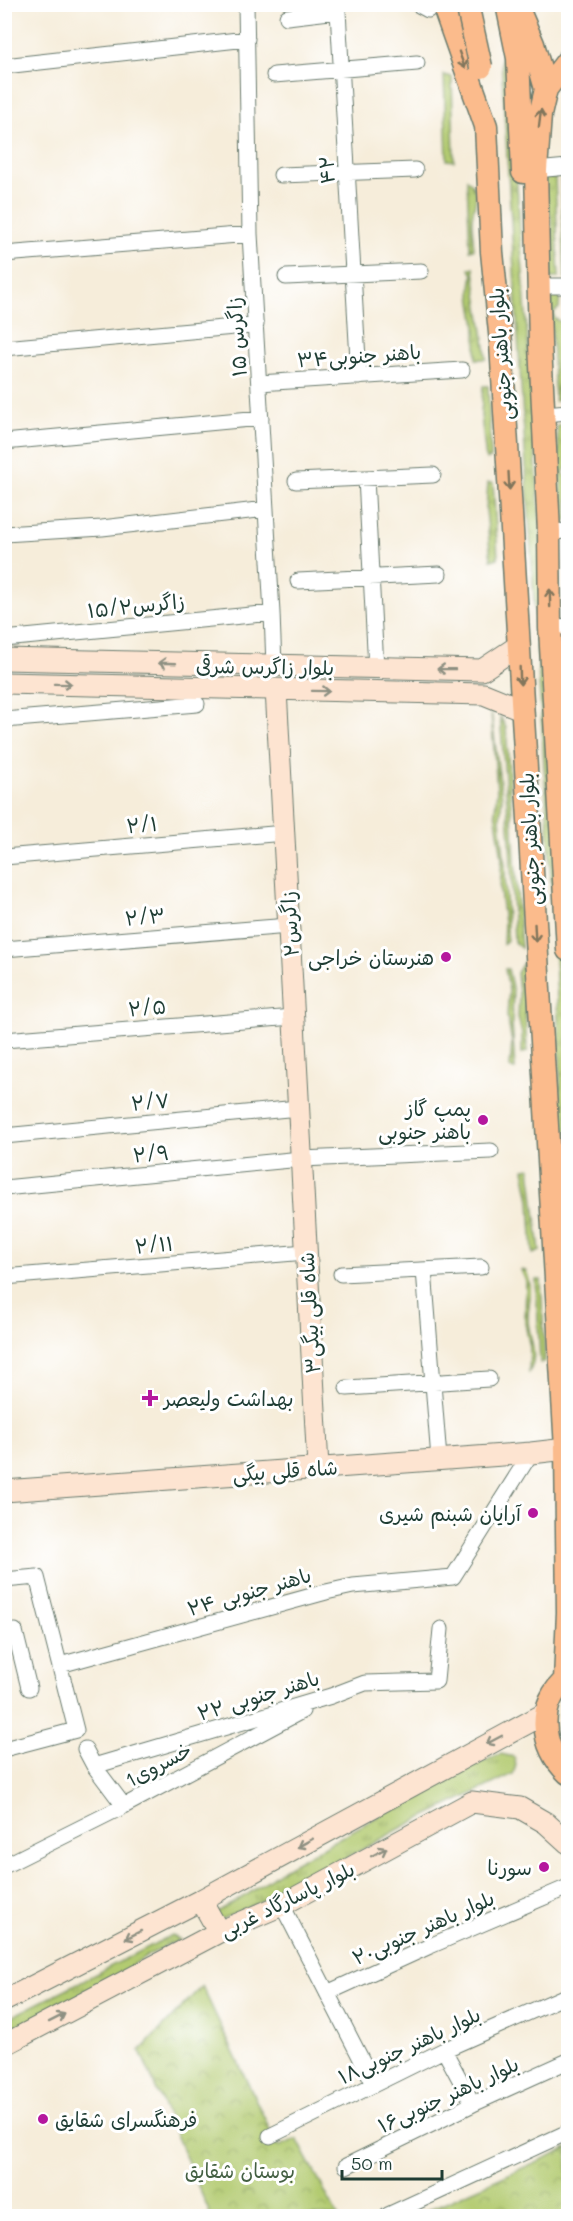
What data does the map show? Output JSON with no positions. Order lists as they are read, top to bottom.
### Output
{
  "streets": {
    "main road": [
      "بلوار باهنر جنوبی",
      "بلوار زاگرس شرقی",
      "زاگرس۲",
      "شاه قلی بیگی۳",
      "شاه قلی بیگی",
      "بلوار پاسارگاد غربی"
    ],
    "street": [
      "۴۲",
      "زاگرس ۱۵",
      "باهنر جنوبی۳۴",
      "زاگرس۱۵/۲",
      "۲/۱",
      "۲/۳",
      "۲/۵",
      "۲/۷",
      "۲/۹",
      "۲/۱۱",
      "۲۴ باهنر جنوبی",
      "۲۲ باهنر جنوبی",
      "خسروى1",
      "بلوار باهنر جنوبی۲۰",
      "۱۸بلوار باهنر جنوبی",
      "بلوار باهنر جنوبی۱۶"
    ]
  },
  "crossings": [
    ["۴۲", "باهنر جنوبی۳۴"],
    ["زاگرس ۱۵", "باهنر جنوبی۳۴"],
    ["زاگرس ۱۵", "زاگرس۱۵/۲"],
    ["زاگرس ۱۵", "بلوار زاگرس شرقی"],
    ["بلوار باهنر جنوبی", "بلوار زاگرس شرقی"],
    ["بلوار باهنر جنوبی", "شاه قلی بیگی"],
    ["بلوار زاگرس شرقی", "زاگرس۲"],
    ["۲/۱", "زاگرس۲"],
    ["۲/۳", "زاگرس۲"],
    ["زاگرس۲", "۲/۵"],
    ["زاگرس۲", "۲/۷"],
    ["زاگرس۲", "۲/۹"],
    ["زاگرس۲", "شاه قلی بیگی۳"],
    ["۲/۹", "شاه قلی بیگی۳"],
    ["۲/۱۱", "شاه قلی بیگی۳"],
    ["شاه قلی بیگی۳", "شاه قلی بیگی"],
    ["شاه قلی بیگی", "۲۴ باهنر جنوبی"],
    ["۲۲ باهنر جنوبی", "خسروى1"]
  ],
  "parks": ["بوستان شقایق"],
  "places": {
    "other": [
      "هنرستان خراجی",
      "پمپ گاز باهنر جنوبی",
      "آرایان شبنم شیری",
      "سورنا",
      "فرهنگسرای شقایق"
    ],
    "health": ["بهداشت ولیعصر"]
  },
  "scale_bar": "50 m"
}
